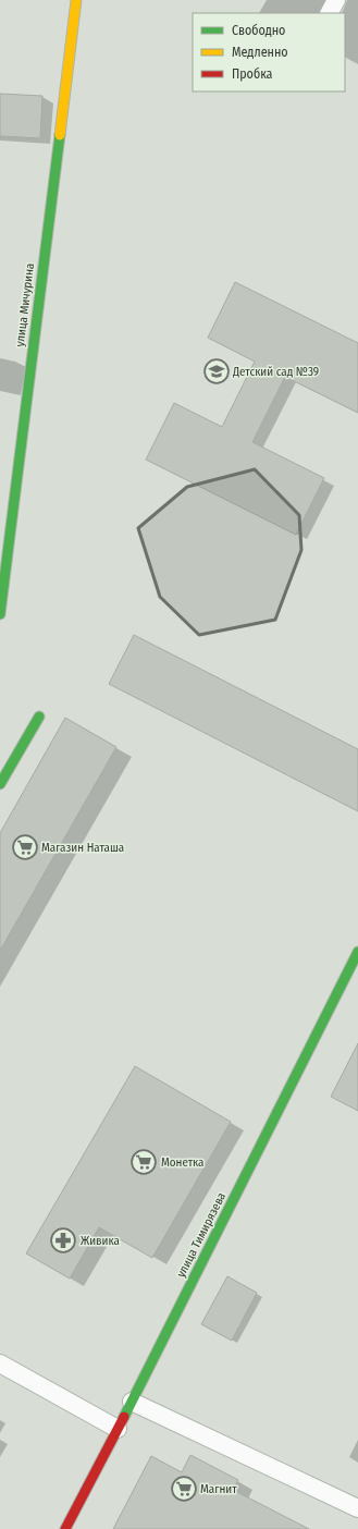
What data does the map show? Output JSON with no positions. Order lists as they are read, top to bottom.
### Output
{
  "streets": {
    "street": ["улица Мичурина", "улица Тимирязева"]
  },
  "places": {
    "school or university": ["Детский сад №39"],
    "supermarket": ["Магазин Наташа", "Монетка", "Магнит"],
    "pharmacy": ["Живика"]
  },
  "legend": ["Свободно", "Медленно", "Пробка"]
}
